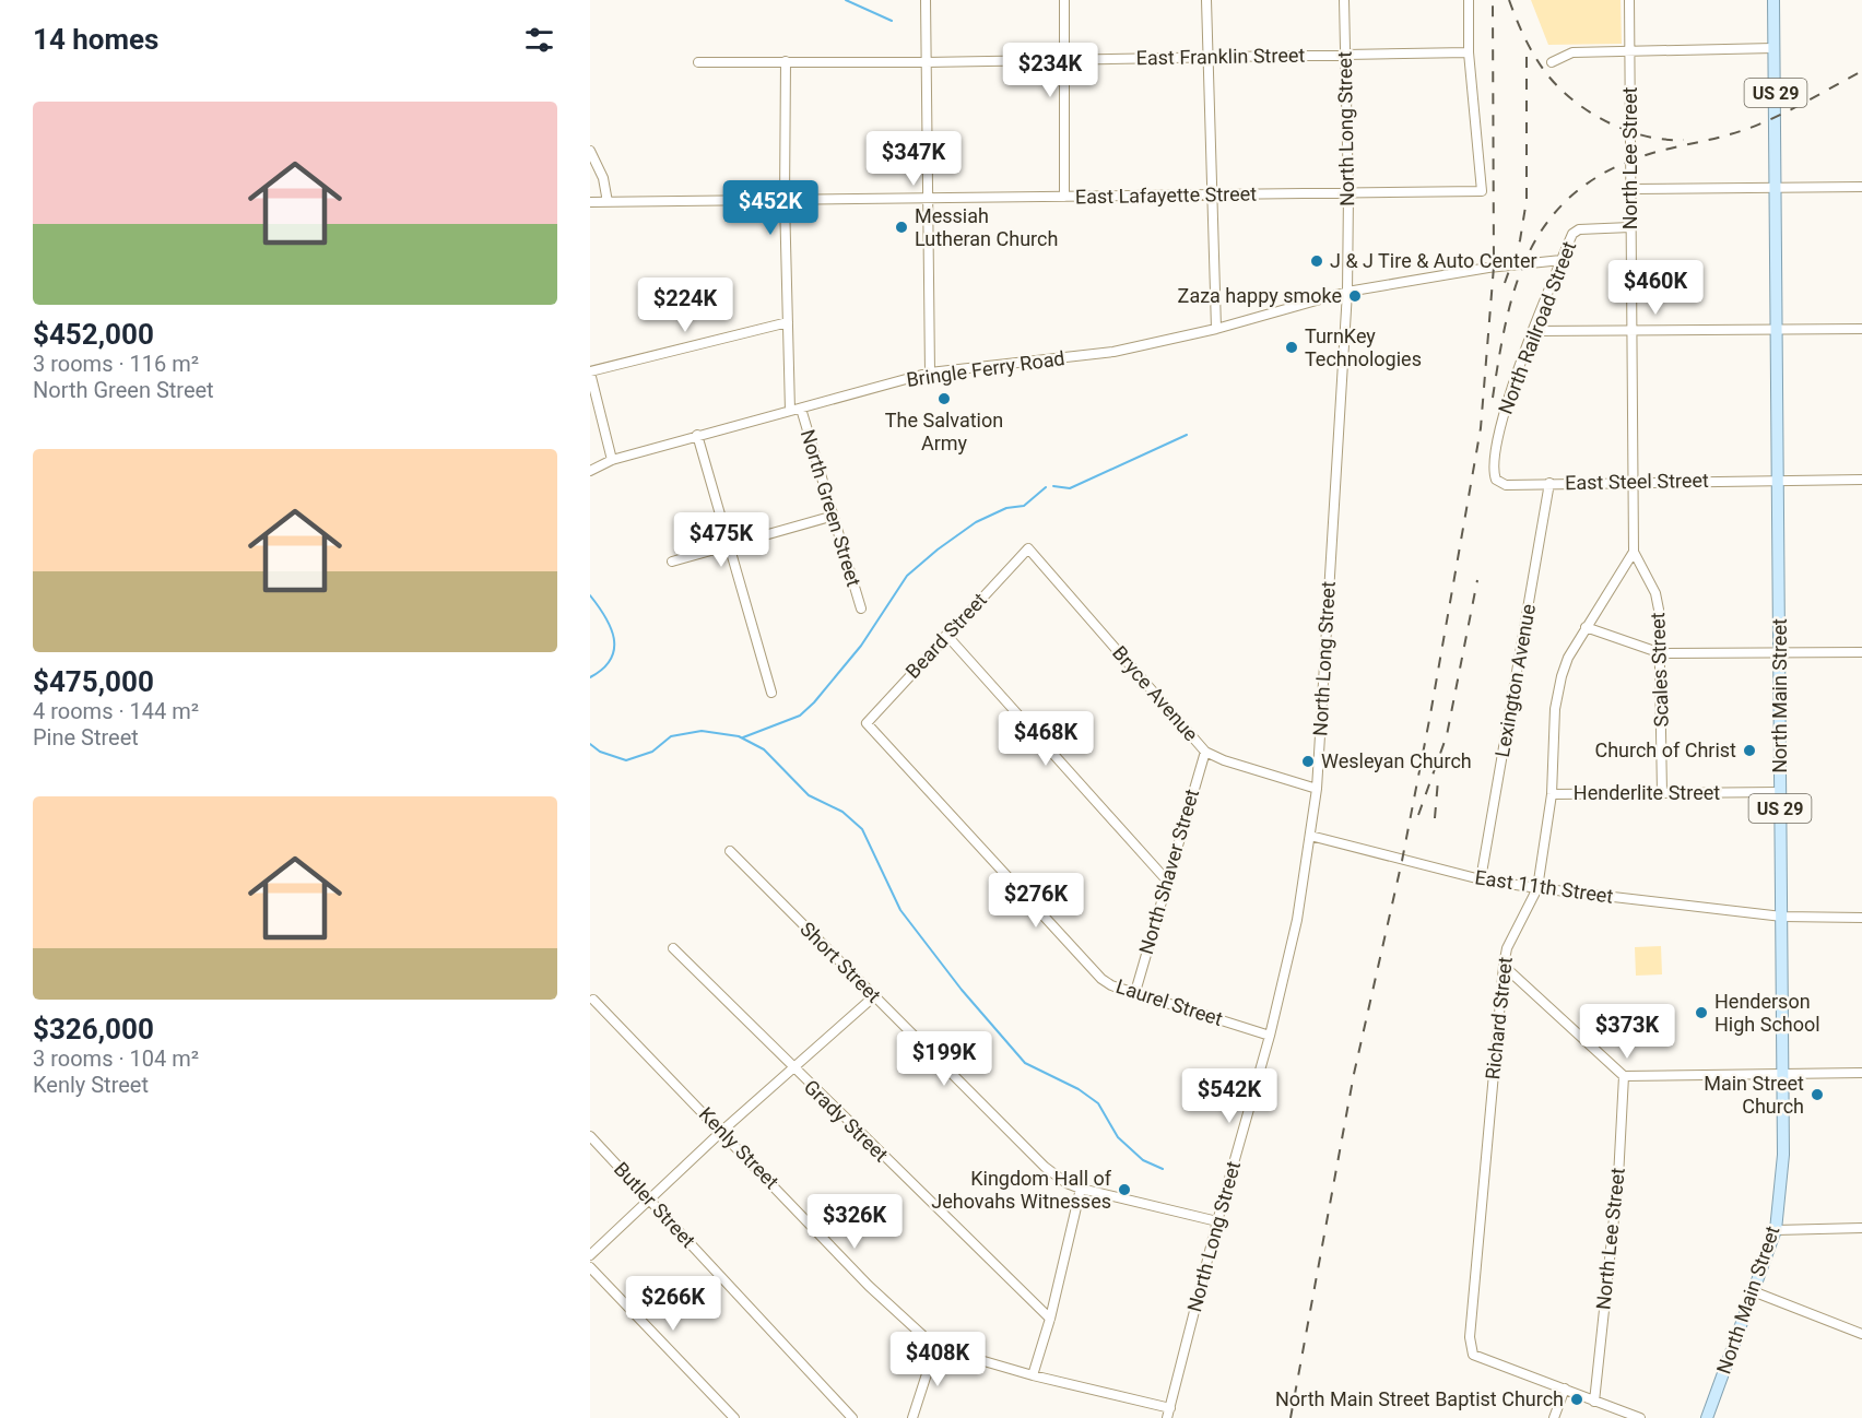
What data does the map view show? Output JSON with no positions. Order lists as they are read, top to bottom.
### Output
{
  "streets": {
    "main road": ["US 29", "North Main Street"],
    "street": [
      "East Franklin Street",
      "North Long Street",
      "North Lee Street",
      "East Lafayette Street",
      "North Railroad Street",
      "Bringle Ferry Road",
      "East Steel Street",
      "North Green Street",
      "Beard Street",
      "Scales Street",
      "Lexington Avenue",
      "Bryce Avenue",
      "Henderlite Street",
      "North Shaver Street",
      "East 11th Street",
      "Short Street",
      "Laurel Street",
      "Richard Street",
      "Grady Street",
      "Kenly Street",
      "Butler Street"
    ]
  },
  "crossings": [
    ["East Franklin Street", "North Long Street"],
    ["East Franklin Street", "North Green Street"],
    ["North Long Street", "East Lafayette Street"],
    ["North Long Street", "Bringle Ferry Road"],
    ["North Long Street", "Bryce Avenue"],
    ["North Long Street", "East 11th Street"],
    ["North Long Street", "Short Street"],
    ["North Long Street", "Laurel Street"],
    ["North Long Street", "Kenly Street"],
    ["North Lee Street", "North Railroad Street"],
    ["North Lee Street", "East Steel Street"],
    ["North Lee Street", "Scales Street"],
    ["North Lee Street", "Richard Street"],
    ["East Lafayette Street", "North Green Street"],
    ["North Railroad Street", "Bringle Ferry Road"],
    ["North Railroad Street", "East Steel Street"],
    ["Bringle Ferry Road", "North Green Street"],
    ["East Steel Street", "Lexington Avenue"],
    ["East Steel Street", "North Main Street"],
    ["Beard Street", "Bryce Avenue"],
    ["Beard Street", "Laurel Street"],
    ["Scales Street", "Henderlite Street"],
    ["Scales Street", "Richard Street"],
    ["Lexington Avenue", "East 11th Street"],
    ["Bryce Avenue", "North Shaver Street"],
    ["North Main Street", "Henderlite Street"],
    ["North Main Street", "East 11th Street"],
    ["Henderlite Street", "Richard Street"],
    ["North Shaver Street", "Laurel Street"],
    ["East 11th Street", "Richard Street"]
  ],
  "places": [
    "Messiah Lutheran Church",
    "J & J Tire & Auto Center",
    "Zaza happy smoke",
    "TurnKey Technologies",
    "The Salvation Army",
    "Church of Christ",
    "Wesleyan Church",
    "Henderson High School",
    "Main Street Church",
    "Kingdom Hall of Jehovahs Witnesses",
    "North Main Street Baptist Church"
  ],
  "page": {
    "heading": "14 homes",
    "price": [
      "$234K",
      "$347K",
      "$452K",
      "$460K",
      "$224K",
      "$475K",
      "$468K",
      "$276K",
      "$373K",
      "$199K",
      "$542K",
      "$326K",
      "$266K",
      "$408K"
    ],
    "list": [
      {
        "name": "$452,000",
        "note": "3 rooms · 116 m² · North Green Street"
      },
      {
        "name": "$475,000",
        "note": "4 rooms · 144 m² · Pine Street"
      },
      {
        "name": "$326,000",
        "note": "3 rooms · 104 m² · Kenly Street"
      }
    ]
  }
}
